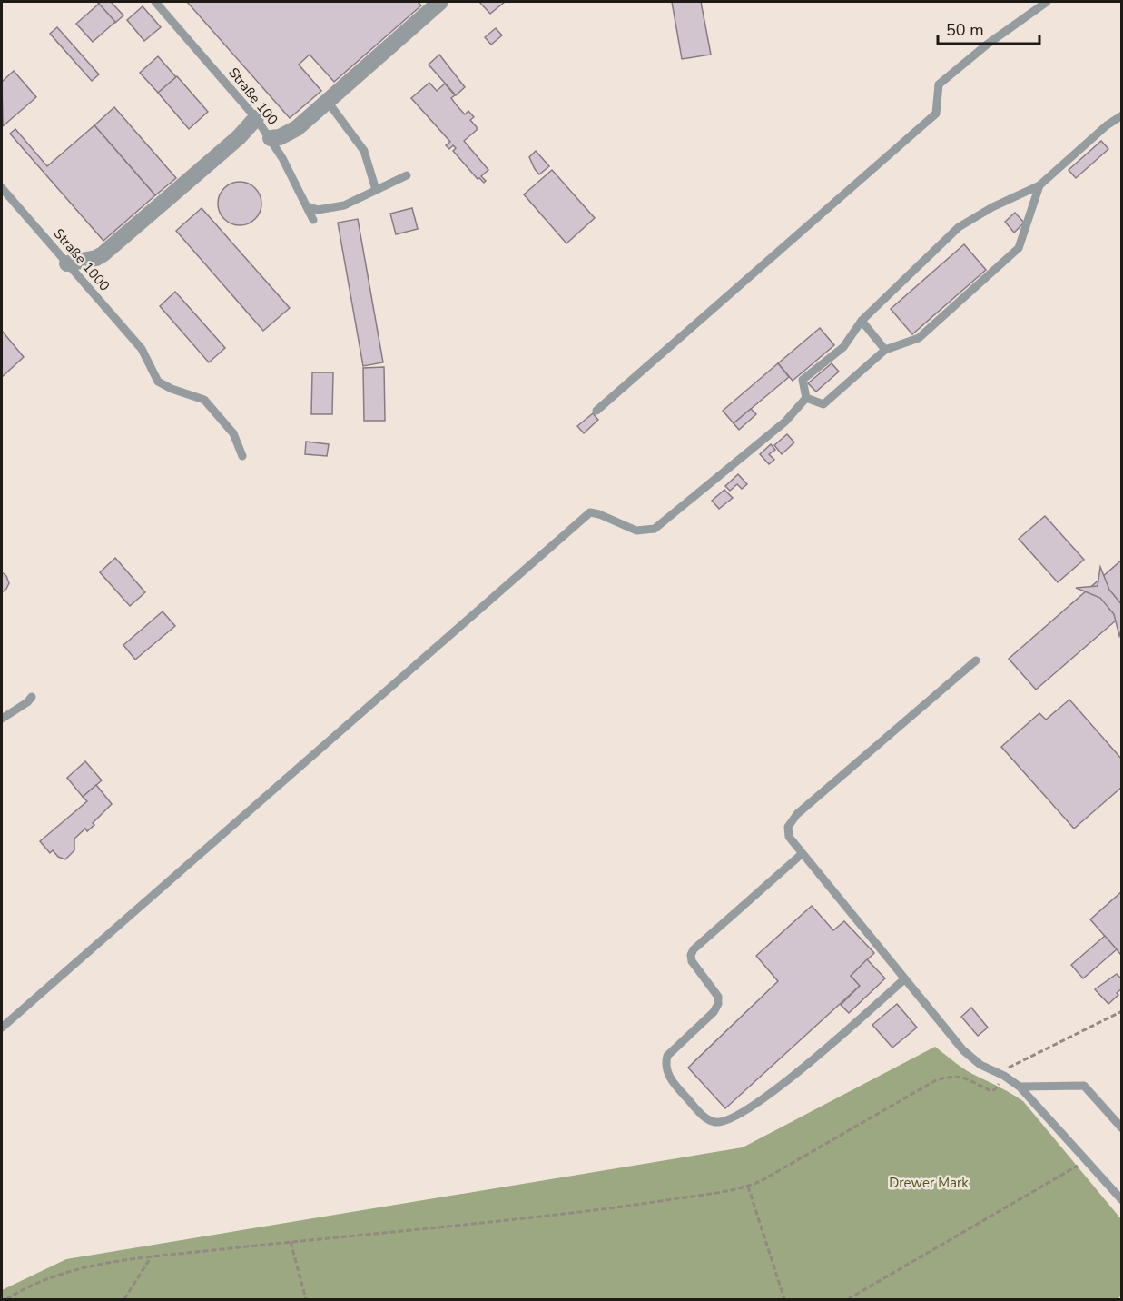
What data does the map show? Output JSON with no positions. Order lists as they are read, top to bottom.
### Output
{
  "streets": {
    "lane": ["Straße 100", "Straße 1000"]
  },
  "parks": ["Drewer Mark"],
  "scale_bar": "50 m"
}
